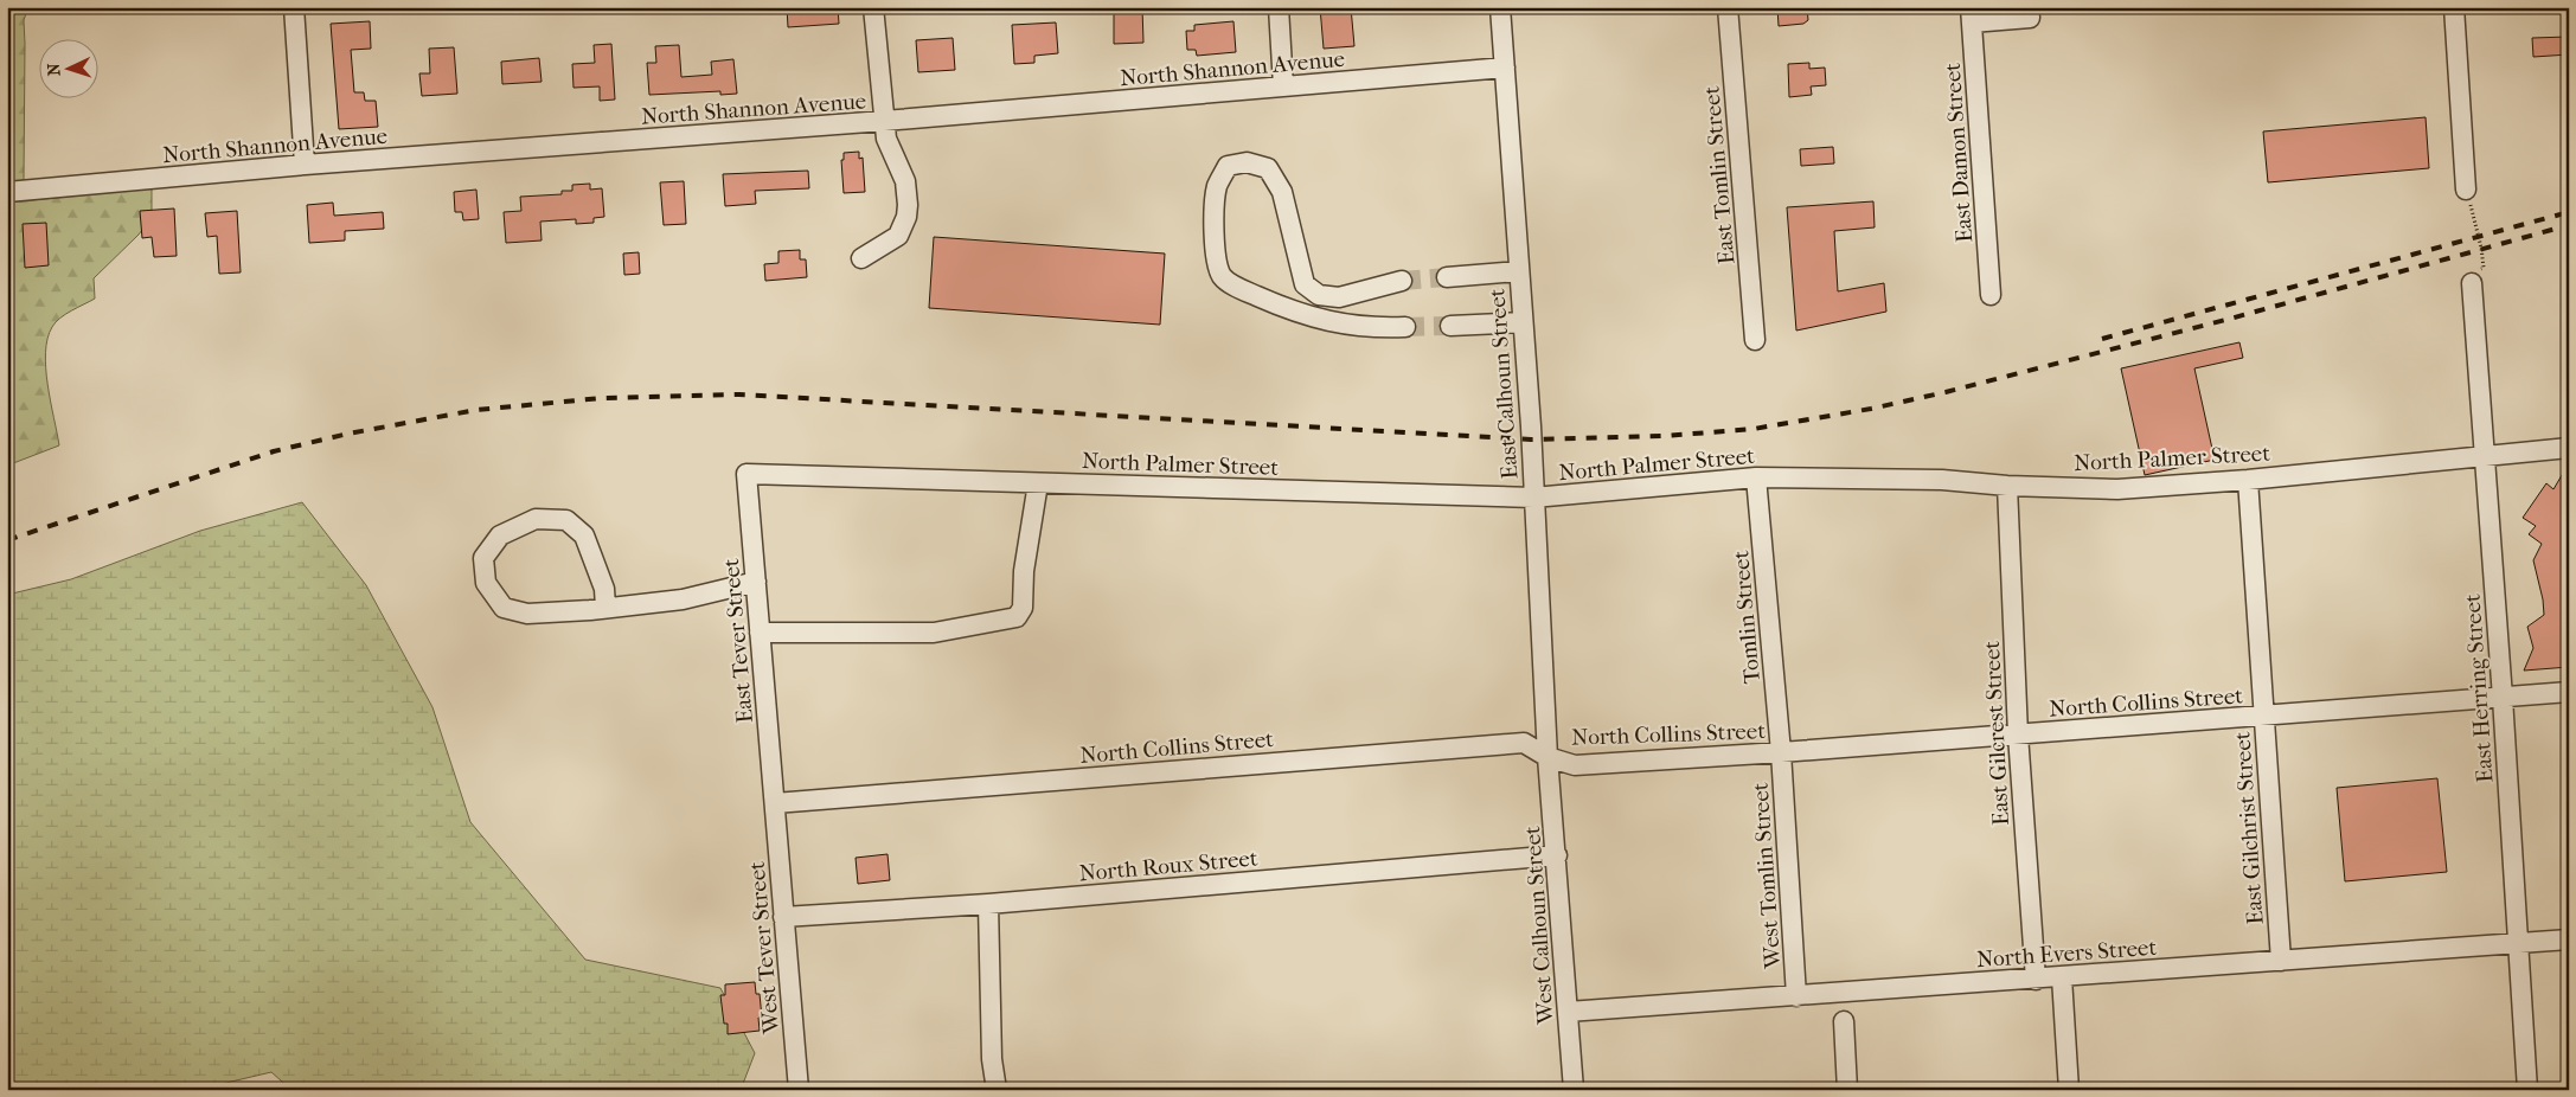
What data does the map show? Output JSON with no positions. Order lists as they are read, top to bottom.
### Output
{
  "streets": {
    "street": [
      "North Shannon Avenue",
      "East Damon Street",
      "East Tomlin Street",
      "East Calhoun Street",
      "North Palmer Street",
      "Tomlin Street",
      "East Tever Street",
      "East Herring Street",
      "North Collins Street",
      "East Gilcrest Street",
      "East Gilchrist Street",
      "North Roux Street",
      "West Tomlin Street",
      "West Calhoun Street",
      "West Tever Street",
      "North Evers Street"
    ]
  },
  "crossings": [
    ["North Shannon Avenue", "East Calhoun Street"],
    ["East Calhoun Street", "North Palmer Street"],
    ["East Calhoun Street", "North Collins Street"],
    ["East Calhoun Street", "West Calhoun Street"],
    ["North Palmer Street", "Tomlin Street"],
    ["North Palmer Street", "East Tever Street"],
    ["North Palmer Street", "East Herring Street"],
    ["North Palmer Street", "East Gilcrest Street"],
    ["North Palmer Street", "East Gilchrist Street"],
    ["Tomlin Street", "North Collins Street"],
    ["Tomlin Street", "West Tomlin Street"],
    ["East Tever Street", "North Collins Street"],
    ["East Tever Street", "West Tever Street"],
    ["East Herring Street", "North Collins Street"],
    ["East Herring Street", "North Evers Street"],
    ["North Collins Street", "East Gilcrest Street"],
    ["North Collins Street", "East Gilchrist Street"],
    ["North Collins Street", "West Tomlin Street"],
    ["North Collins Street", "West Calhoun Street"],
    ["North Collins Street", "West Tever Street"],
    ["East Gilcrest Street", "North Evers Street"],
    ["East Gilchrist Street", "North Evers Street"],
    ["North Roux Street", "West Calhoun Street"],
    ["North Roux Street", "West Tever Street"],
    ["West Tomlin Street", "North Evers Street"],
    ["West Calhoun Street", "North Evers Street"]
  ],
  "north": "left"
}
